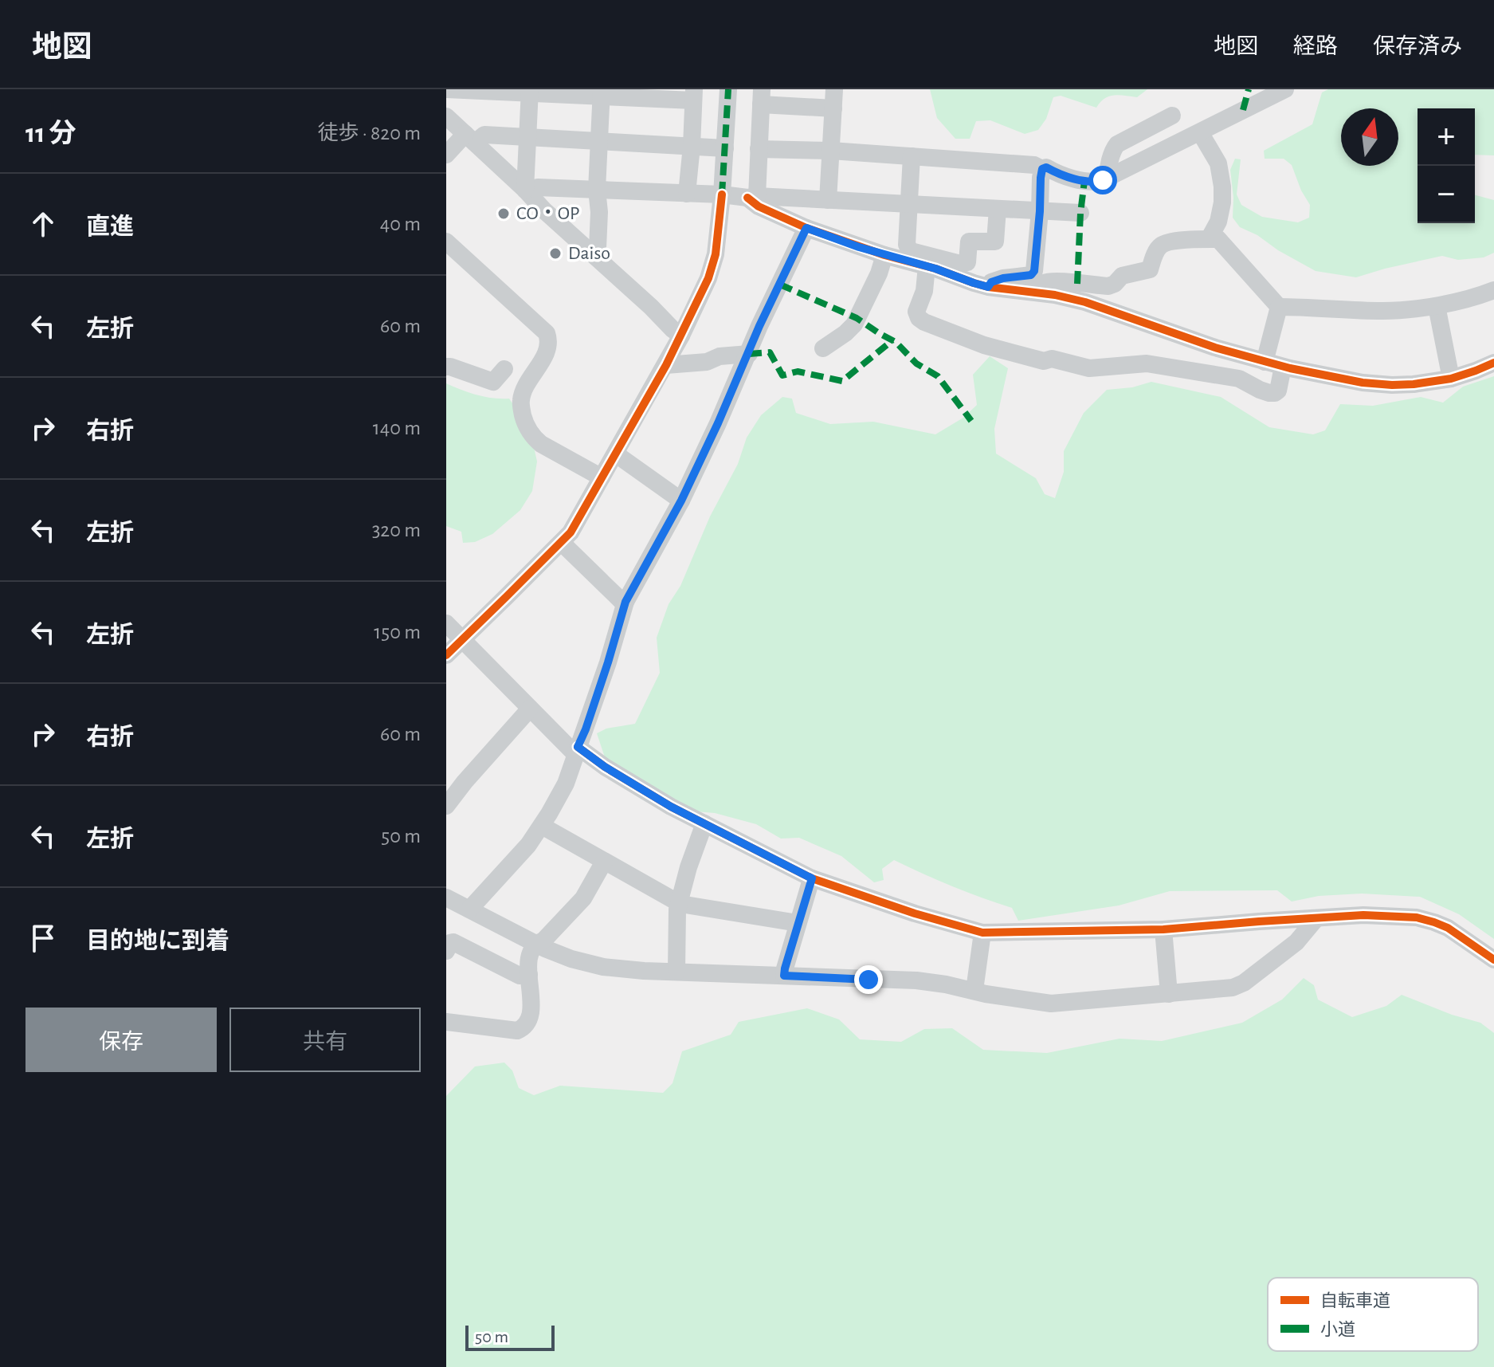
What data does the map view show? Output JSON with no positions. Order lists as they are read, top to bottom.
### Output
{
  "places": ["CO・OP", "Daiso"],
  "legend": ["自転車道", "小道"],
  "scale_bar": "50 m",
  "north": "top",
  "page": {
    "header": "地図",
    "nav": ["地図", "経路", "保存済み"],
    "heading": ["11 分", "徒歩 · 820 m"],
    "map_buttons": ["+", "−"],
    "list": [
      ["直進", "40 m"],
      ["左折", "60 m"],
      ["右折", "140 m"],
      ["左折", "320 m"],
      ["左折", "150 m"],
      ["右折", "60 m"],
      ["左折", "50 m"],
      "目的地に到着"
    ],
    "buttons": ["保存", "共有"],
    "scale": "50 m"
  }
}
